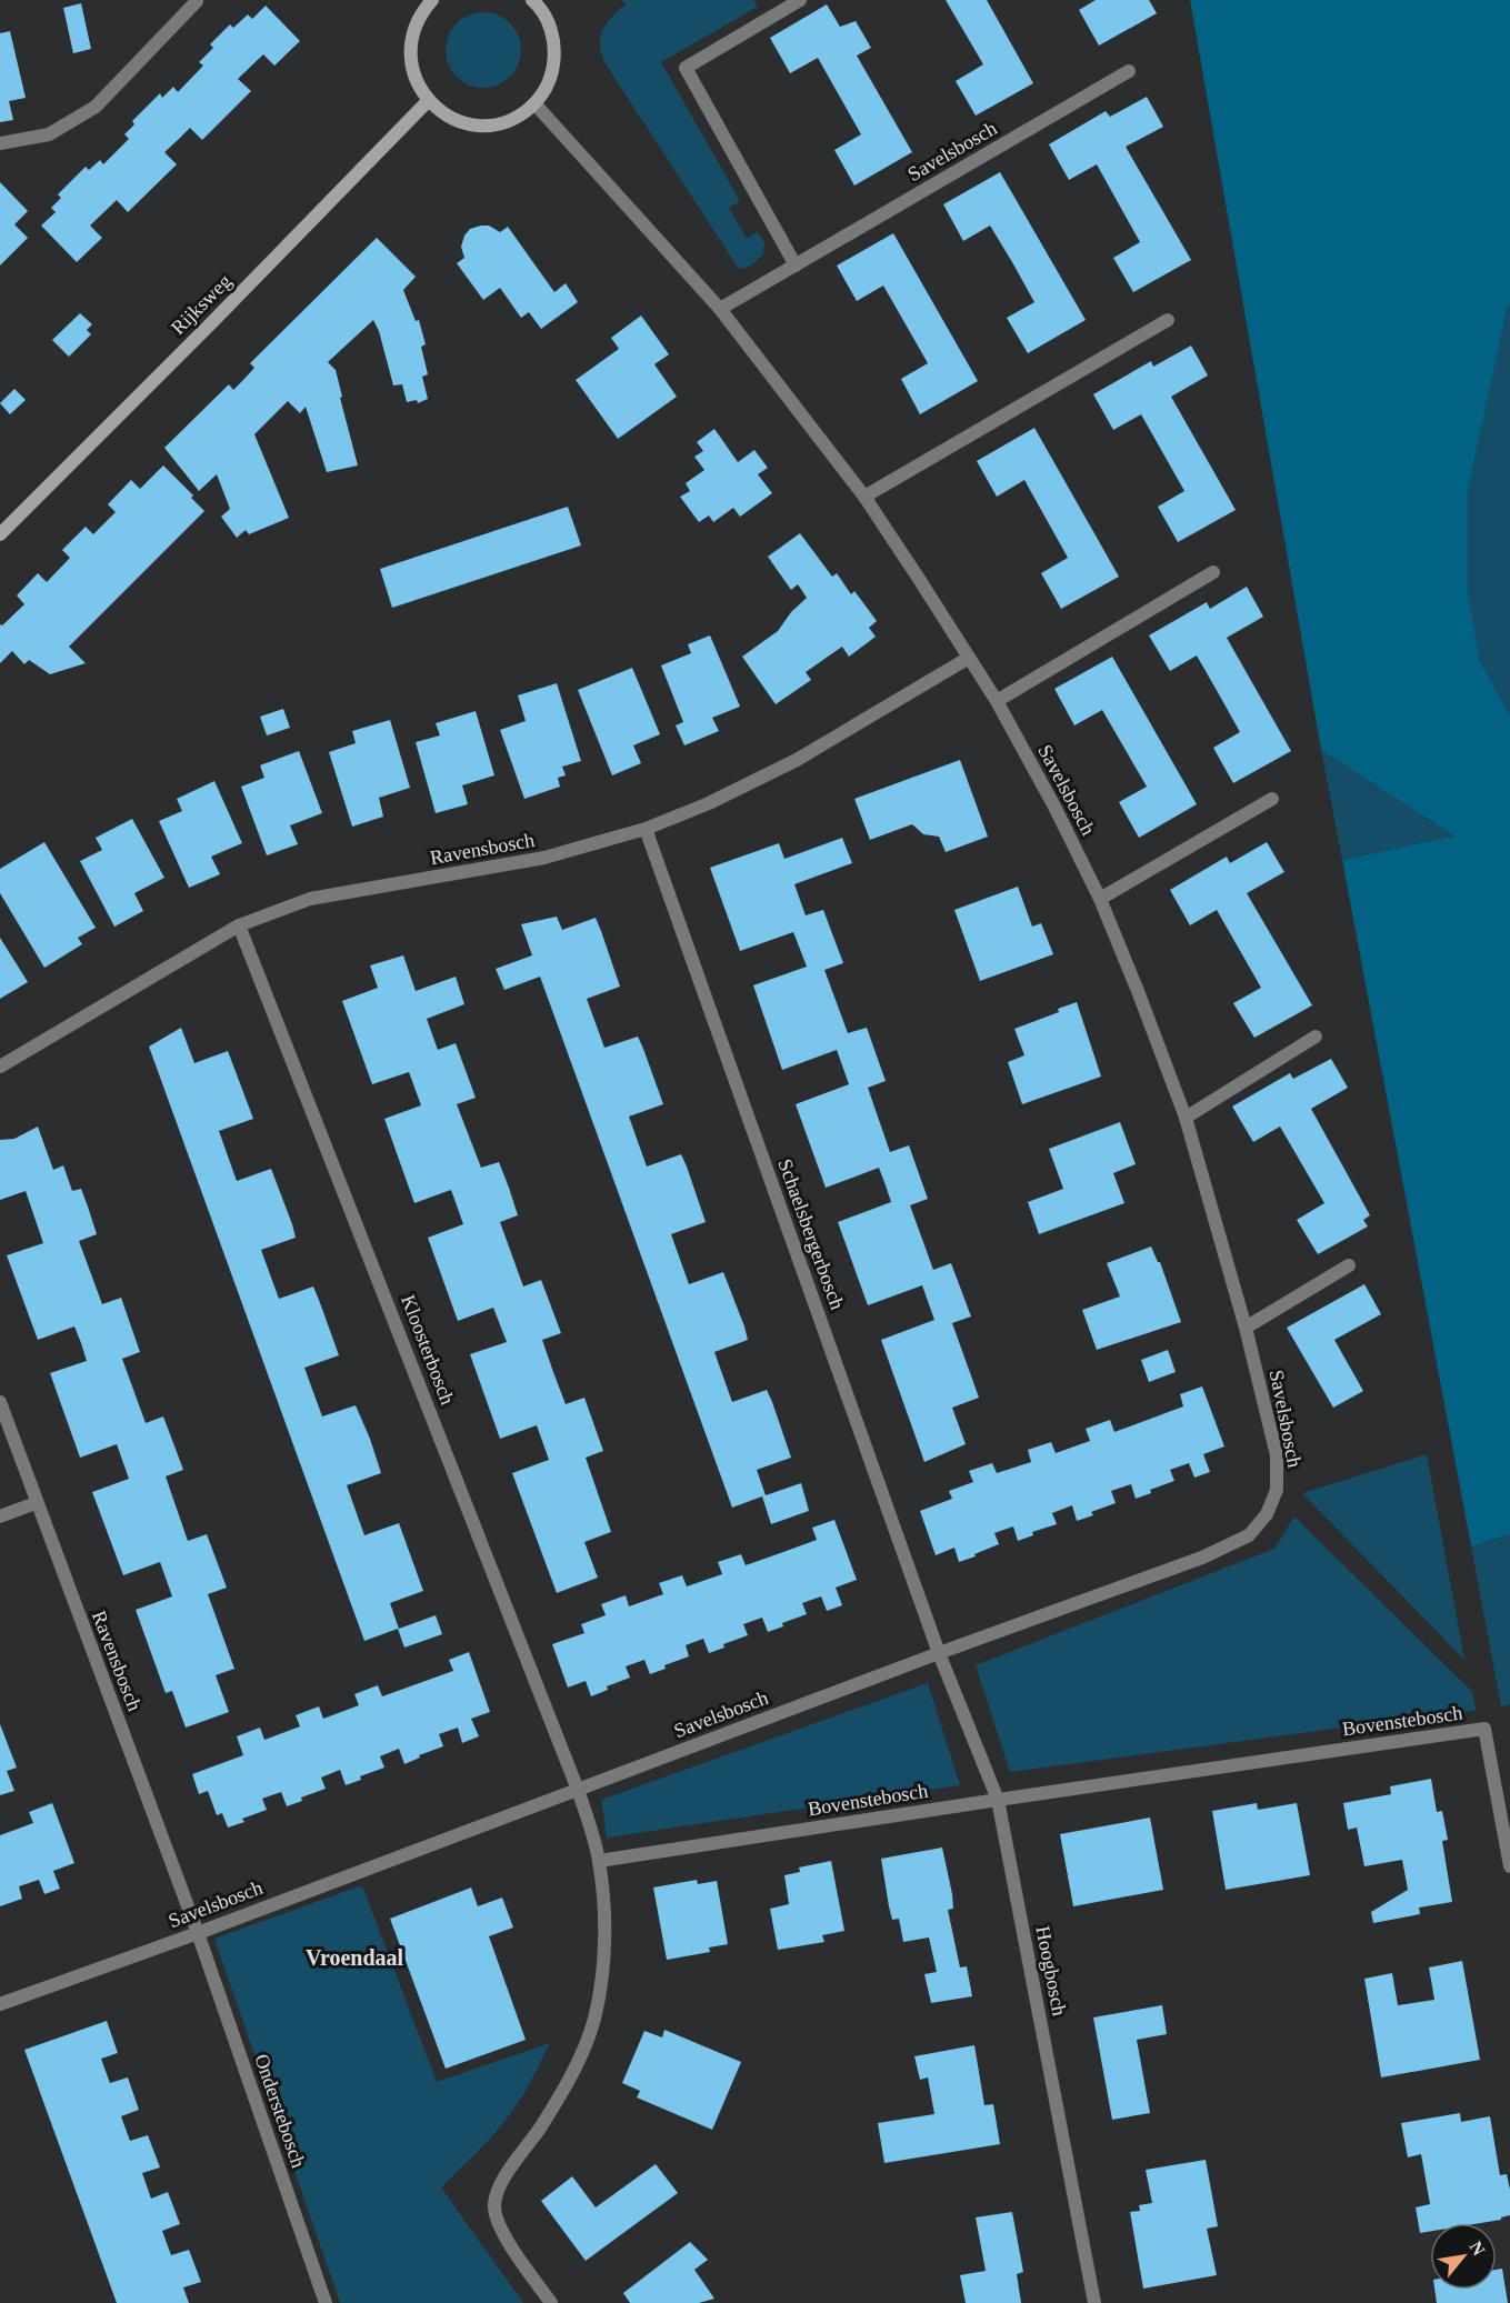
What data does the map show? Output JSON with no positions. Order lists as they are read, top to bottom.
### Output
{
  "streets": {
    "street": [
      "Savelsbosch",
      "Rijksweg",
      "Ravensbosch",
      "Schaelsbergerbosch",
      "Kloosterbosch",
      "Bovenstebosch",
      "Hoogbosch",
      "Onderstebosch"
    ]
  },
  "crossings": [
    ["Savelsbosch", "Ravensbosch"],
    ["Savelsbosch", "Schaelsbergerbosch"],
    ["Savelsbosch", "Kloosterbosch"],
    ["Savelsbosch", "Hoogbosch"],
    ["Savelsbosch", "Onderstebosch"],
    ["Ravensbosch", "Schaelsbergerbosch"],
    ["Ravensbosch", "Kloosterbosch"],
    ["Ravensbosch", "Onderstebosch"],
    ["Schaelsbergerbosch", "Hoogbosch"],
    ["Kloosterbosch", "Bovenstebosch"],
    ["Bovenstebosch", "Hoogbosch"]
  ],
  "districts": ["Vroendaal"],
  "north": "top right"
}
